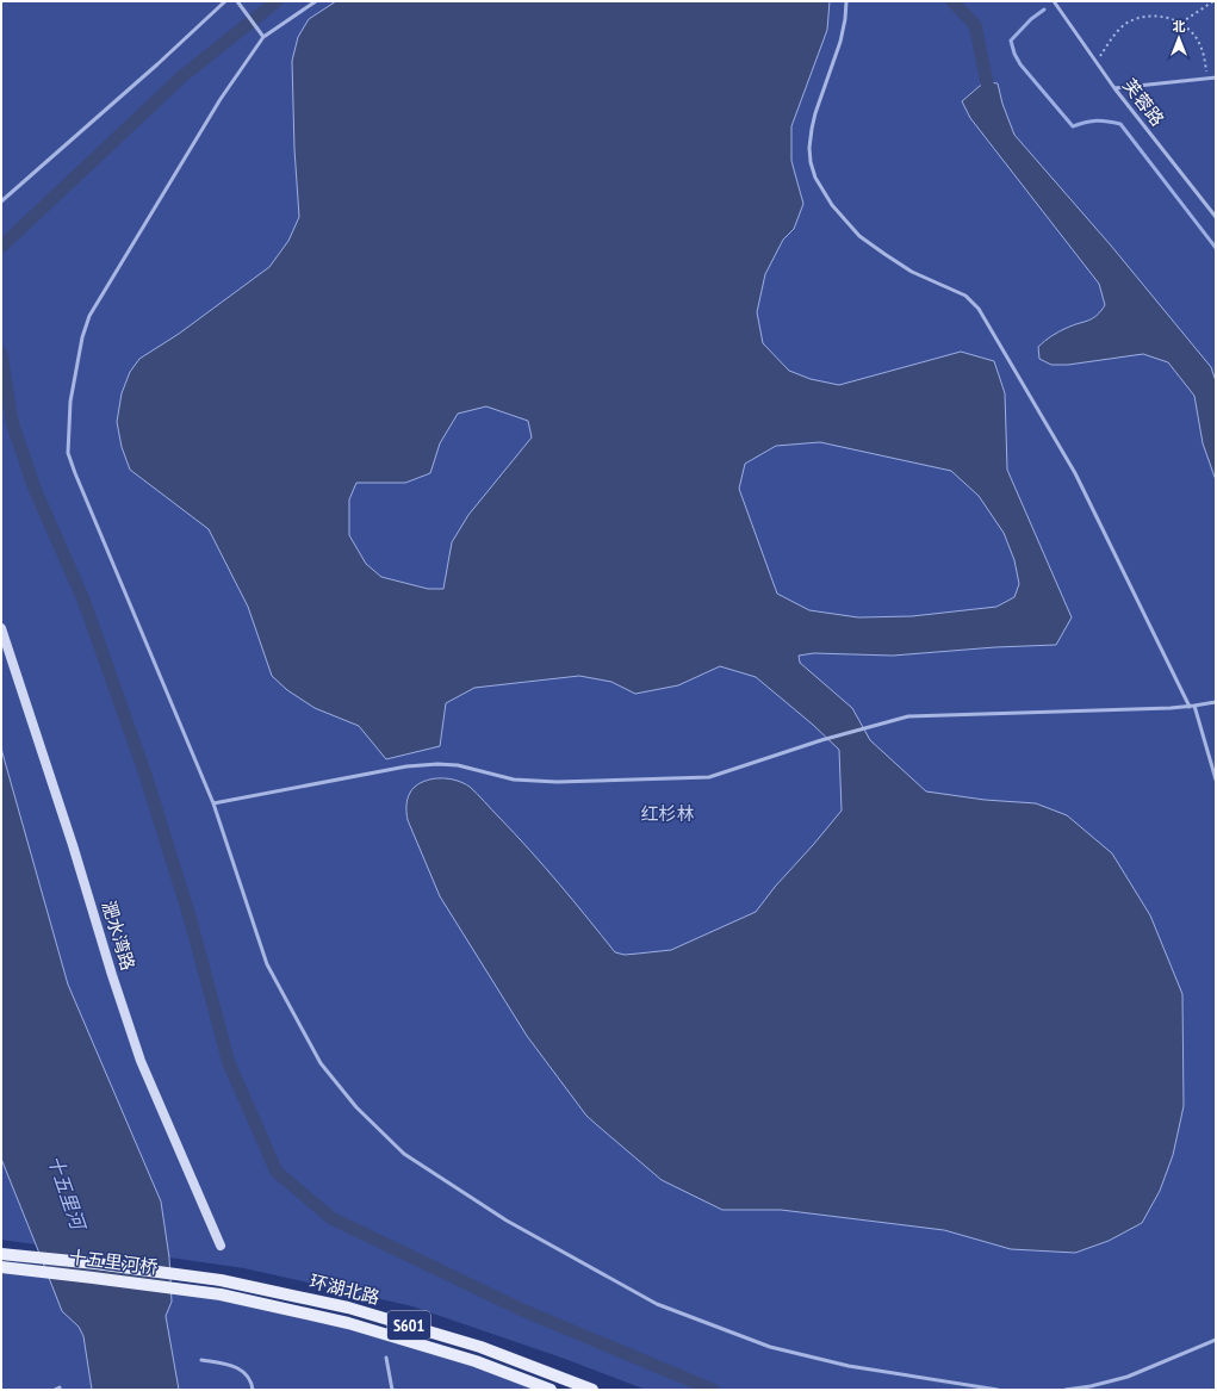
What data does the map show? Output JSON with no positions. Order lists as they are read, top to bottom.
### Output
{
  "streets": {
    "main road": ["十五里河桥", "环湖北路", "S601"],
    "street": ["淝水湾路"],
    "lane": ["芙蓉路"]
  },
  "crossings": [
    ["十五里河桥", "环湖北路"]
  ],
  "water": ["十五里河"],
  "parks": ["红杉林"],
  "north": "top"
}
